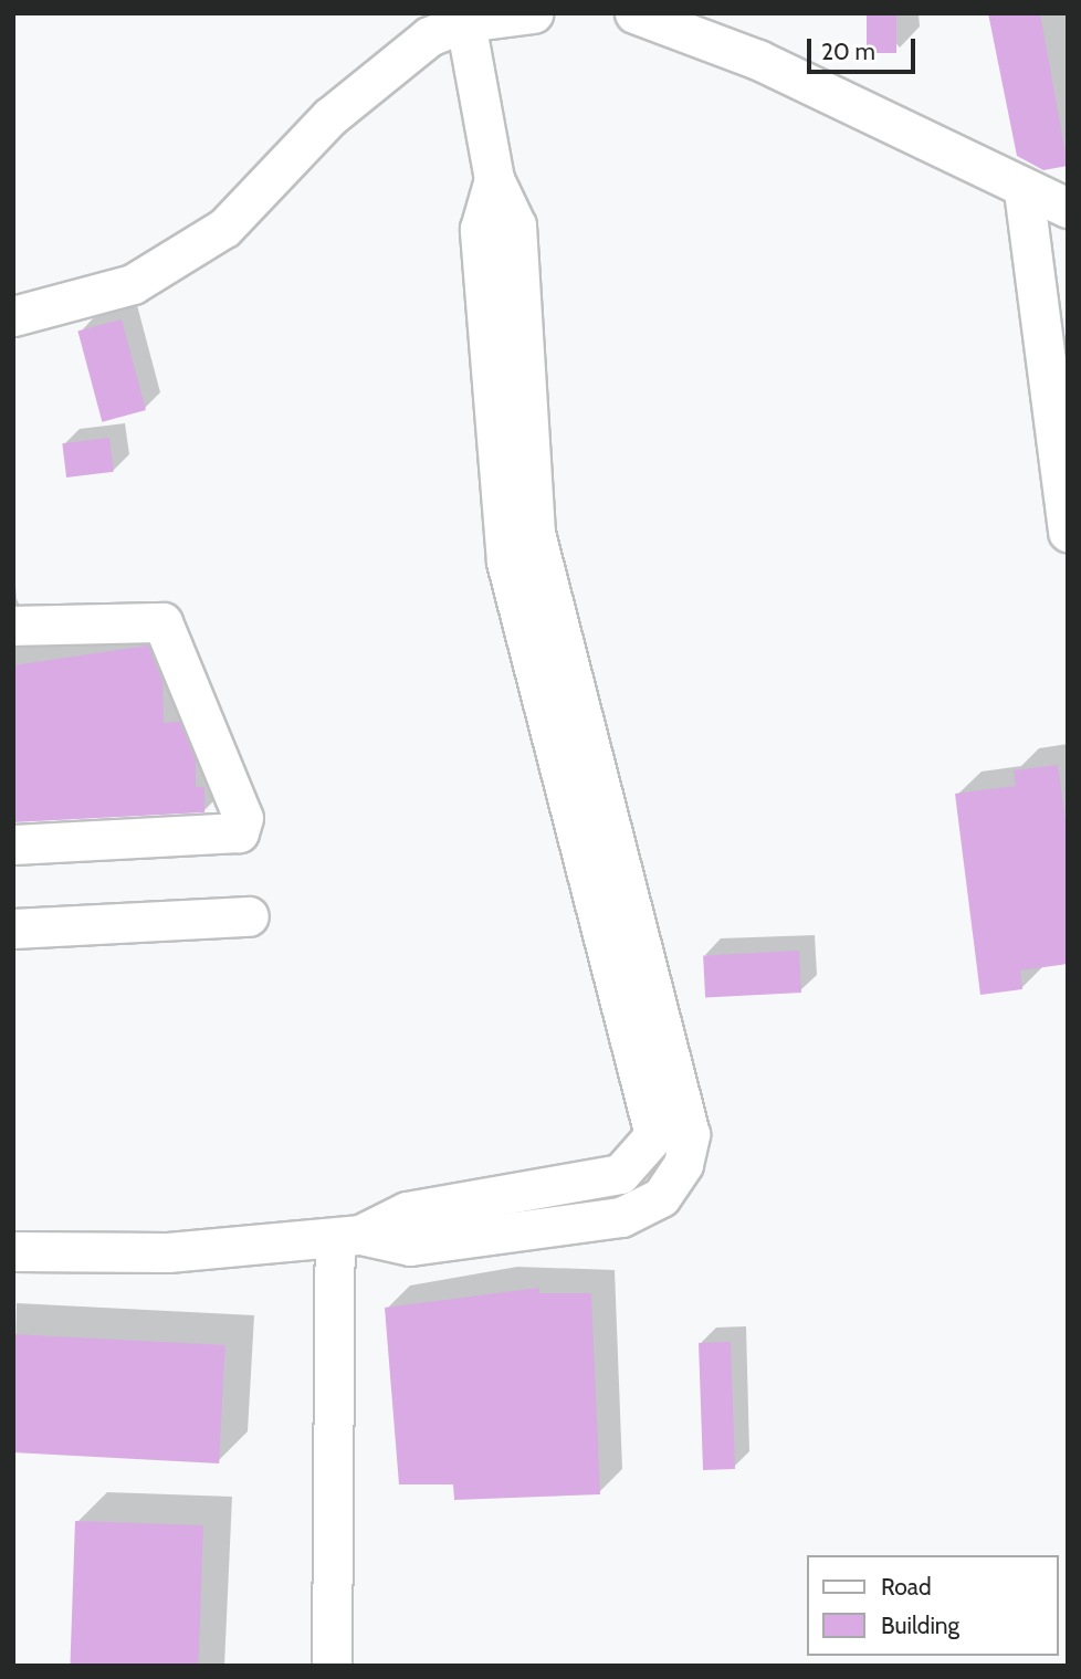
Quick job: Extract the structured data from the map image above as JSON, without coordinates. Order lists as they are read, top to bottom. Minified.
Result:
{"legend":["Road","Building"],"scale_bar":"20 m"}
